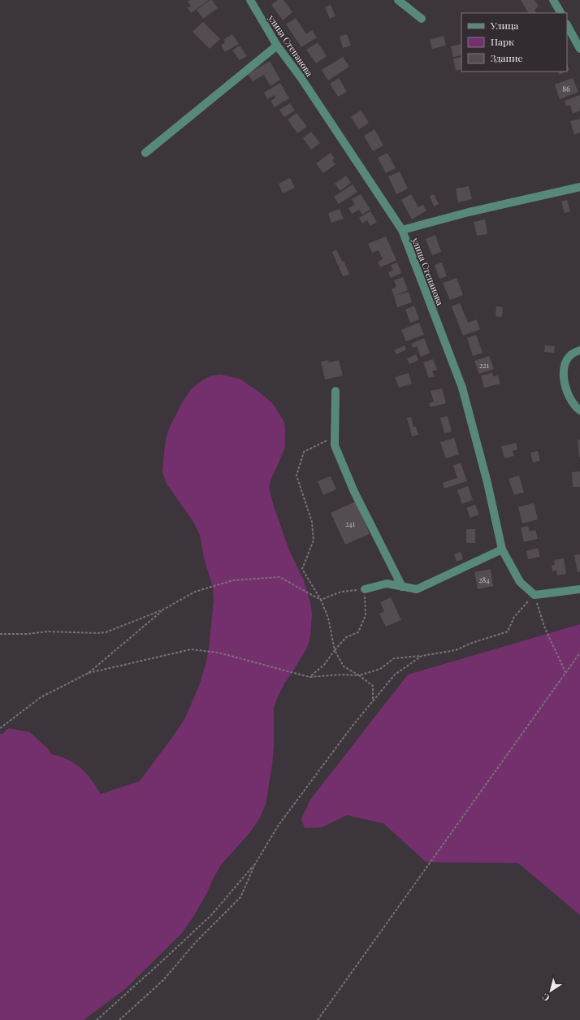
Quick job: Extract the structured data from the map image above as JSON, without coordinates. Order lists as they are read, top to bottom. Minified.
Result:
{"streets":{"street":["улица Степанова"]},"house_numbers":["86","221","241","284"],"legend":["Улица","Парк","Здание"],"north":"bottom left"}
